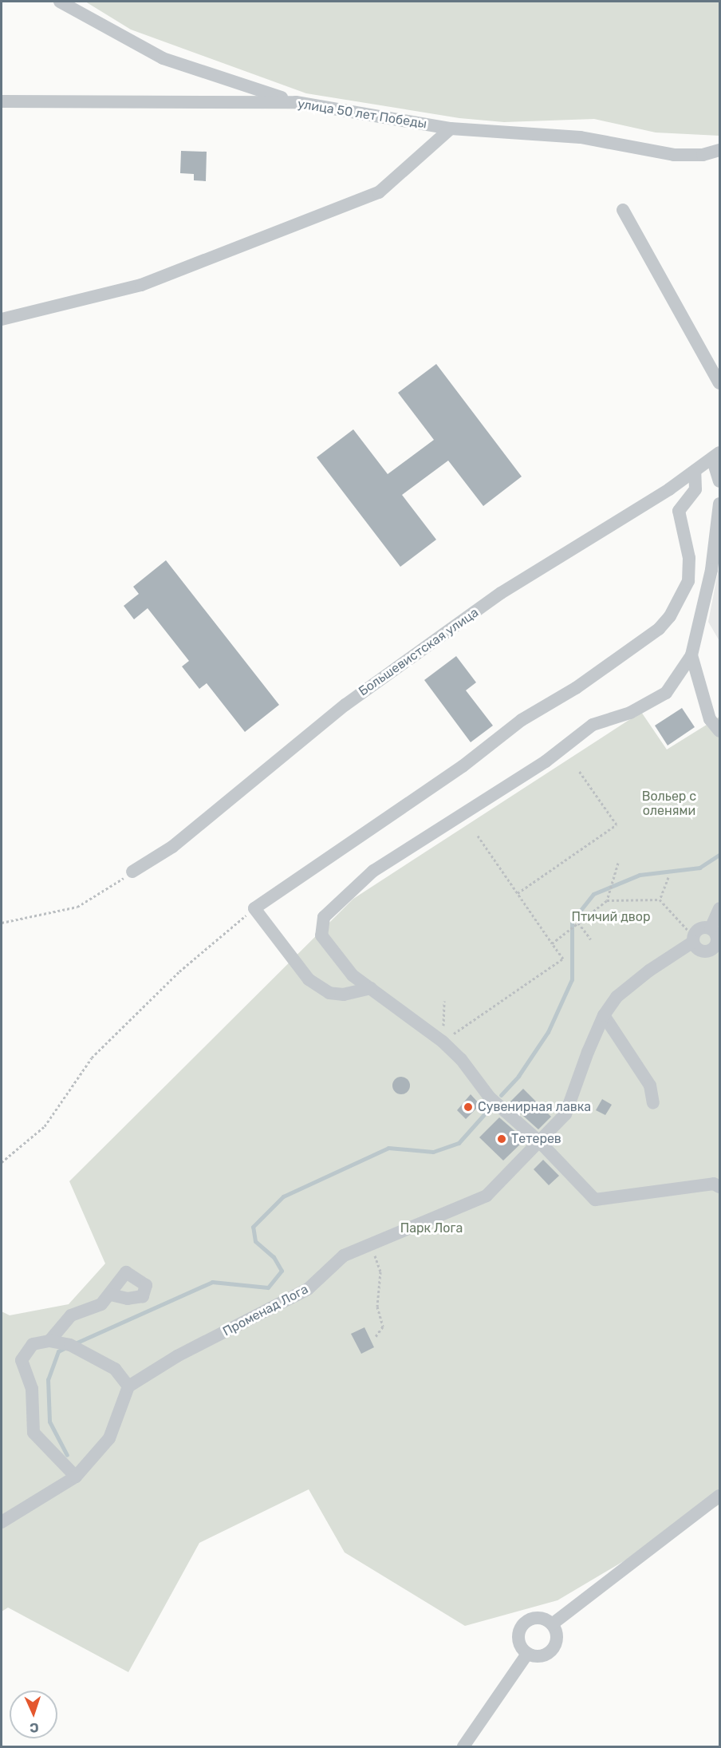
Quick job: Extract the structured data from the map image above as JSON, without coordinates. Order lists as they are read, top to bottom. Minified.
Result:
{"streets":{"street":["улица 50 лет Победы","Большевистская улица","Променад Лога"]},"parks":["Вольер с оленями","Птичий двор","Парк Лога"],"places":["Сувенирная лавка","Тетерев"],"north":"bottom"}
